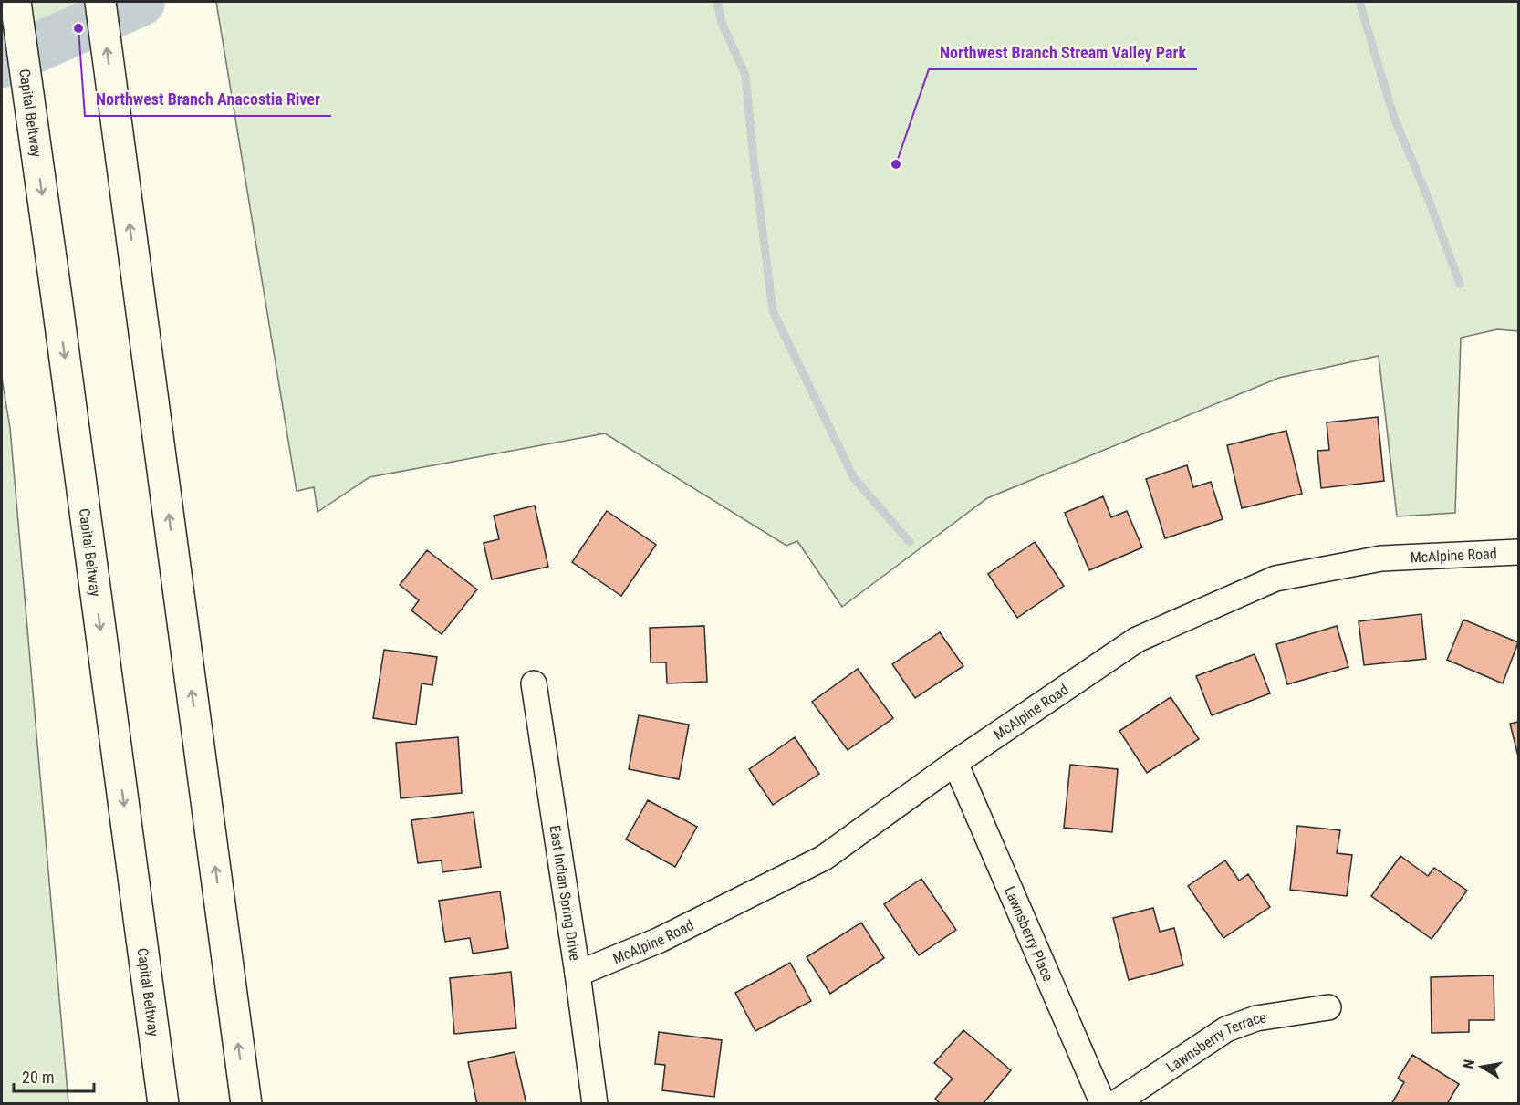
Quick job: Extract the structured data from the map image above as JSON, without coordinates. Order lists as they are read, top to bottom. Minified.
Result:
{"streets":{"highway":["Capital Beltway"],"street":["McAlpine Road","East Indian Spring Drive","Lawnsberry Place","Lawnsberry Terrace"]},"crossings":[["McAlpine Road","East Indian Spring Drive"],["McAlpine Road","Lawnsberry Place"]],"places":["Northwest Branch Anacostia River","Northwest Branch Stream Valley Park"],"scale_bar":"20 m","north":"left"}
